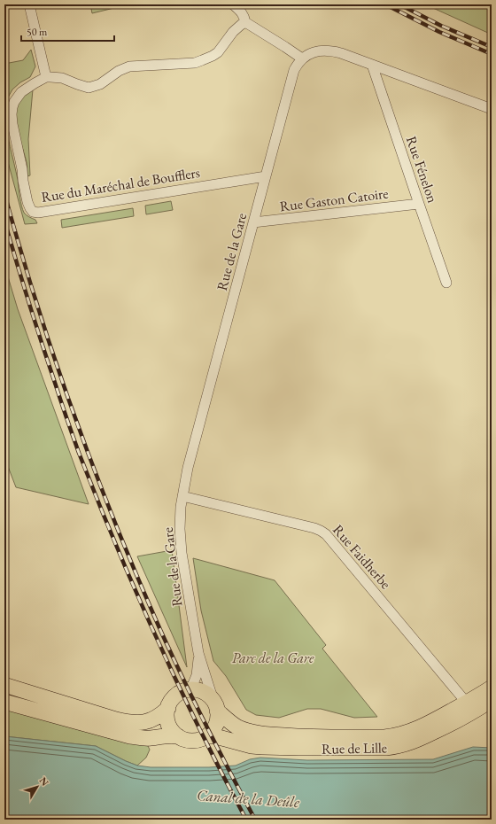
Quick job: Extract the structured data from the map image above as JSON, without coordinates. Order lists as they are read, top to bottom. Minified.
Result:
{"streets":{"main road":["Rue de Lille"],"street":["Rue Fénelon","Rue du Maréchal de Boufflers","Rue Gaston Catoire","Rue de la Gare","Rue Faidherbe"]},"crossings":[["Rue Fénelon","Rue Gaston Catoire"],["Rue du Maréchal de Boufflers","Rue de la Gare"],["Rue Gaston Catoire","Rue de la Gare"],["Rue de la Gare","Rue Faidherbe"],["Rue de la Gare","Rue de Lille"],["Rue Faidherbe","Rue de Lille"]],"water":["Canal de la Deûle"],"parks":["Parc de la Gare"],"scale_bar":"50 m","north":"top right"}
